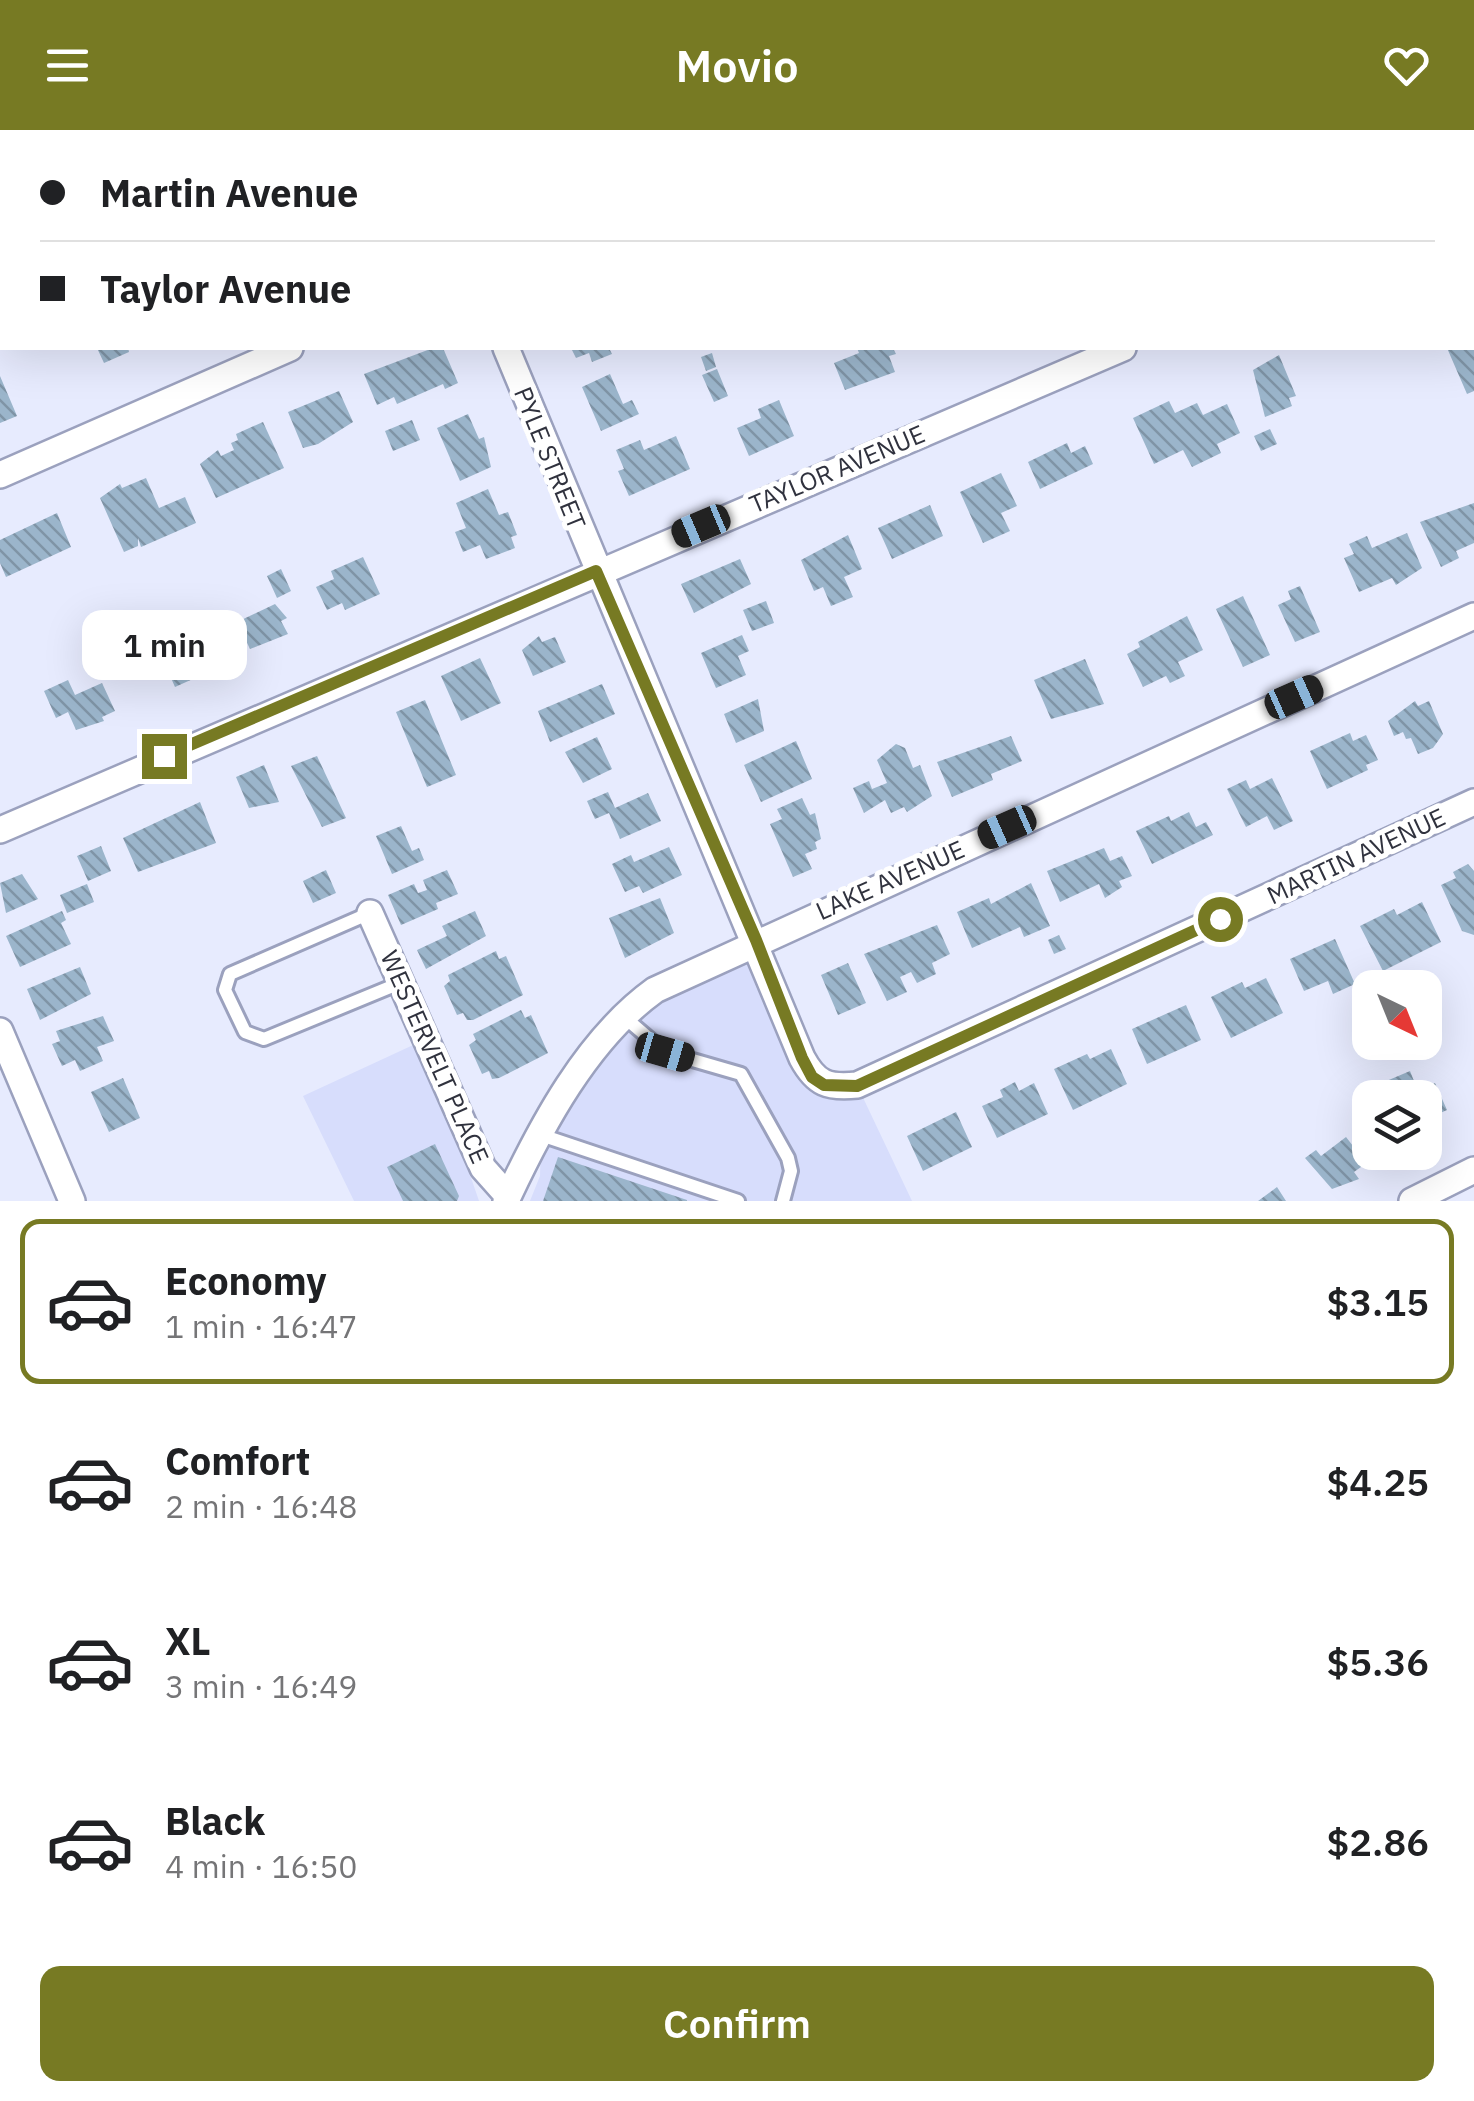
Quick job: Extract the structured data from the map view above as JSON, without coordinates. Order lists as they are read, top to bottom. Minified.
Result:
{"streets":{"street":["PYLE STREET","TAYLOR AVENUE","MARTIN AVENUE","LAKE AVENUE","WESTERVELT PLACE"]},"crossings":[["PYLE STREET","TAYLOR AVENUE"],["PYLE STREET","MARTIN AVENUE"],["PYLE STREET","LAKE AVENUE"],["LAKE AVENUE","WESTERVELT PLACE"]],"north":"bottom right","page":{"header":"Movio","banner":["Martin Avenue","Taylor Avenue"],"bubble":"1 min","list":[{"name":"Economy","note":"1 min · 16:47","value":"$3.15"},{"name":"Comfort","note":"2 min · 16:48","value":"$4.25"},{"name":"XL","note":"3 min · 16:49","value":"$5.36"},{"name":"Black","note":"4 min · 16:50","value":"$2.86"}],"buttons":"Confirm"}}
